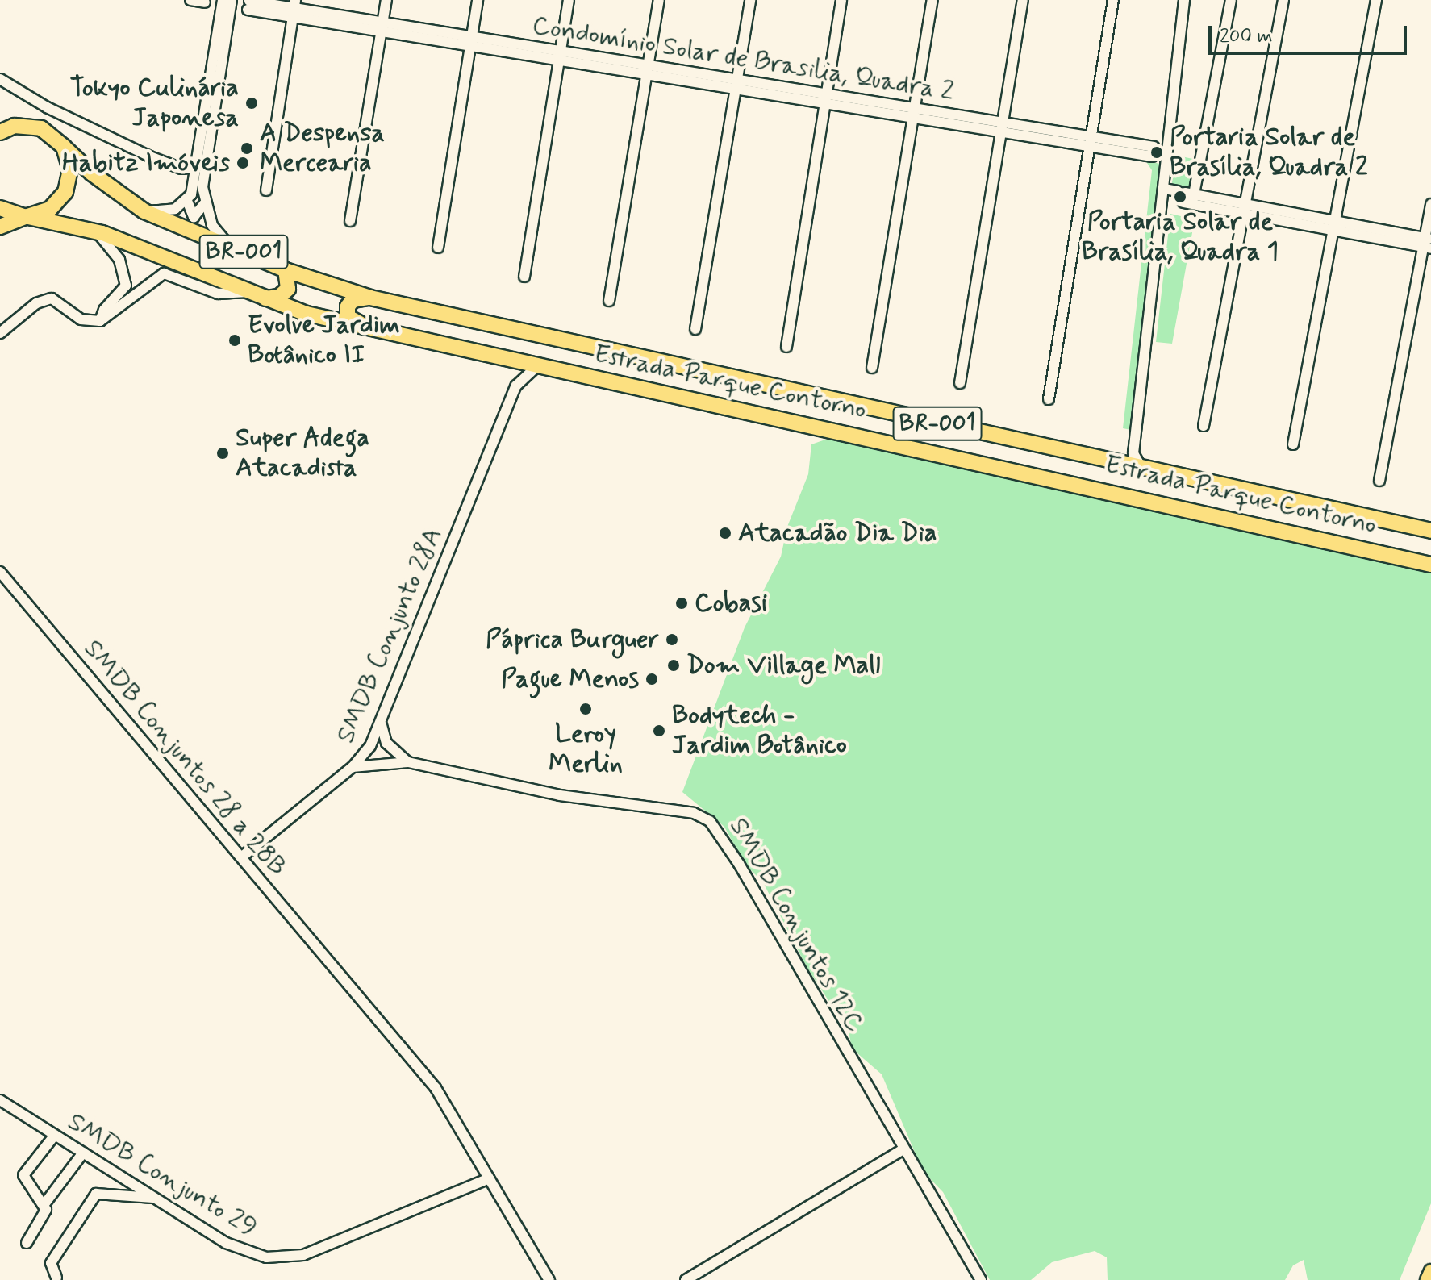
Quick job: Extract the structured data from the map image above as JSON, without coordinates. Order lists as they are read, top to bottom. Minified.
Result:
{"streets":{"highway":["BR-001","Estrada Parque Contorno"],"street":["Condomínio Solar de Brasilia, Quadra 2","SMDB Conjunto 28A","SMDB Conjuntos 28 a 28B","SMDB Conjuntos 12C","SMDB Conjunto 29"]},"crossings":[["BR-001","Estrada Parque Contorno"],["SMDB Conjunto 28A","SMDB Conjuntos 28 a 28B"],["SMDB Conjunto 28A","SMDB Conjuntos 12C"],["SMDB Conjuntos 28 a 28B","SMDB Conjunto 29"]],"places":["Tokyo Culinária Japonesa","A Despensa Mercearia","Portaria Solar de Brasília, Quadra 2","Habitz Imóveis","Portaria Solar de Brasília, Quadra 1","Evolve Jardim Botânico II","Super Adega Atacadista","Atacadão Dia Dia","Cobasi","Páprica Burguer","Dom Village Mall","Pague Menos","Leroy Merlin","Bodytech - Jardim Botânico"],"scale_bar":"200 m"}
